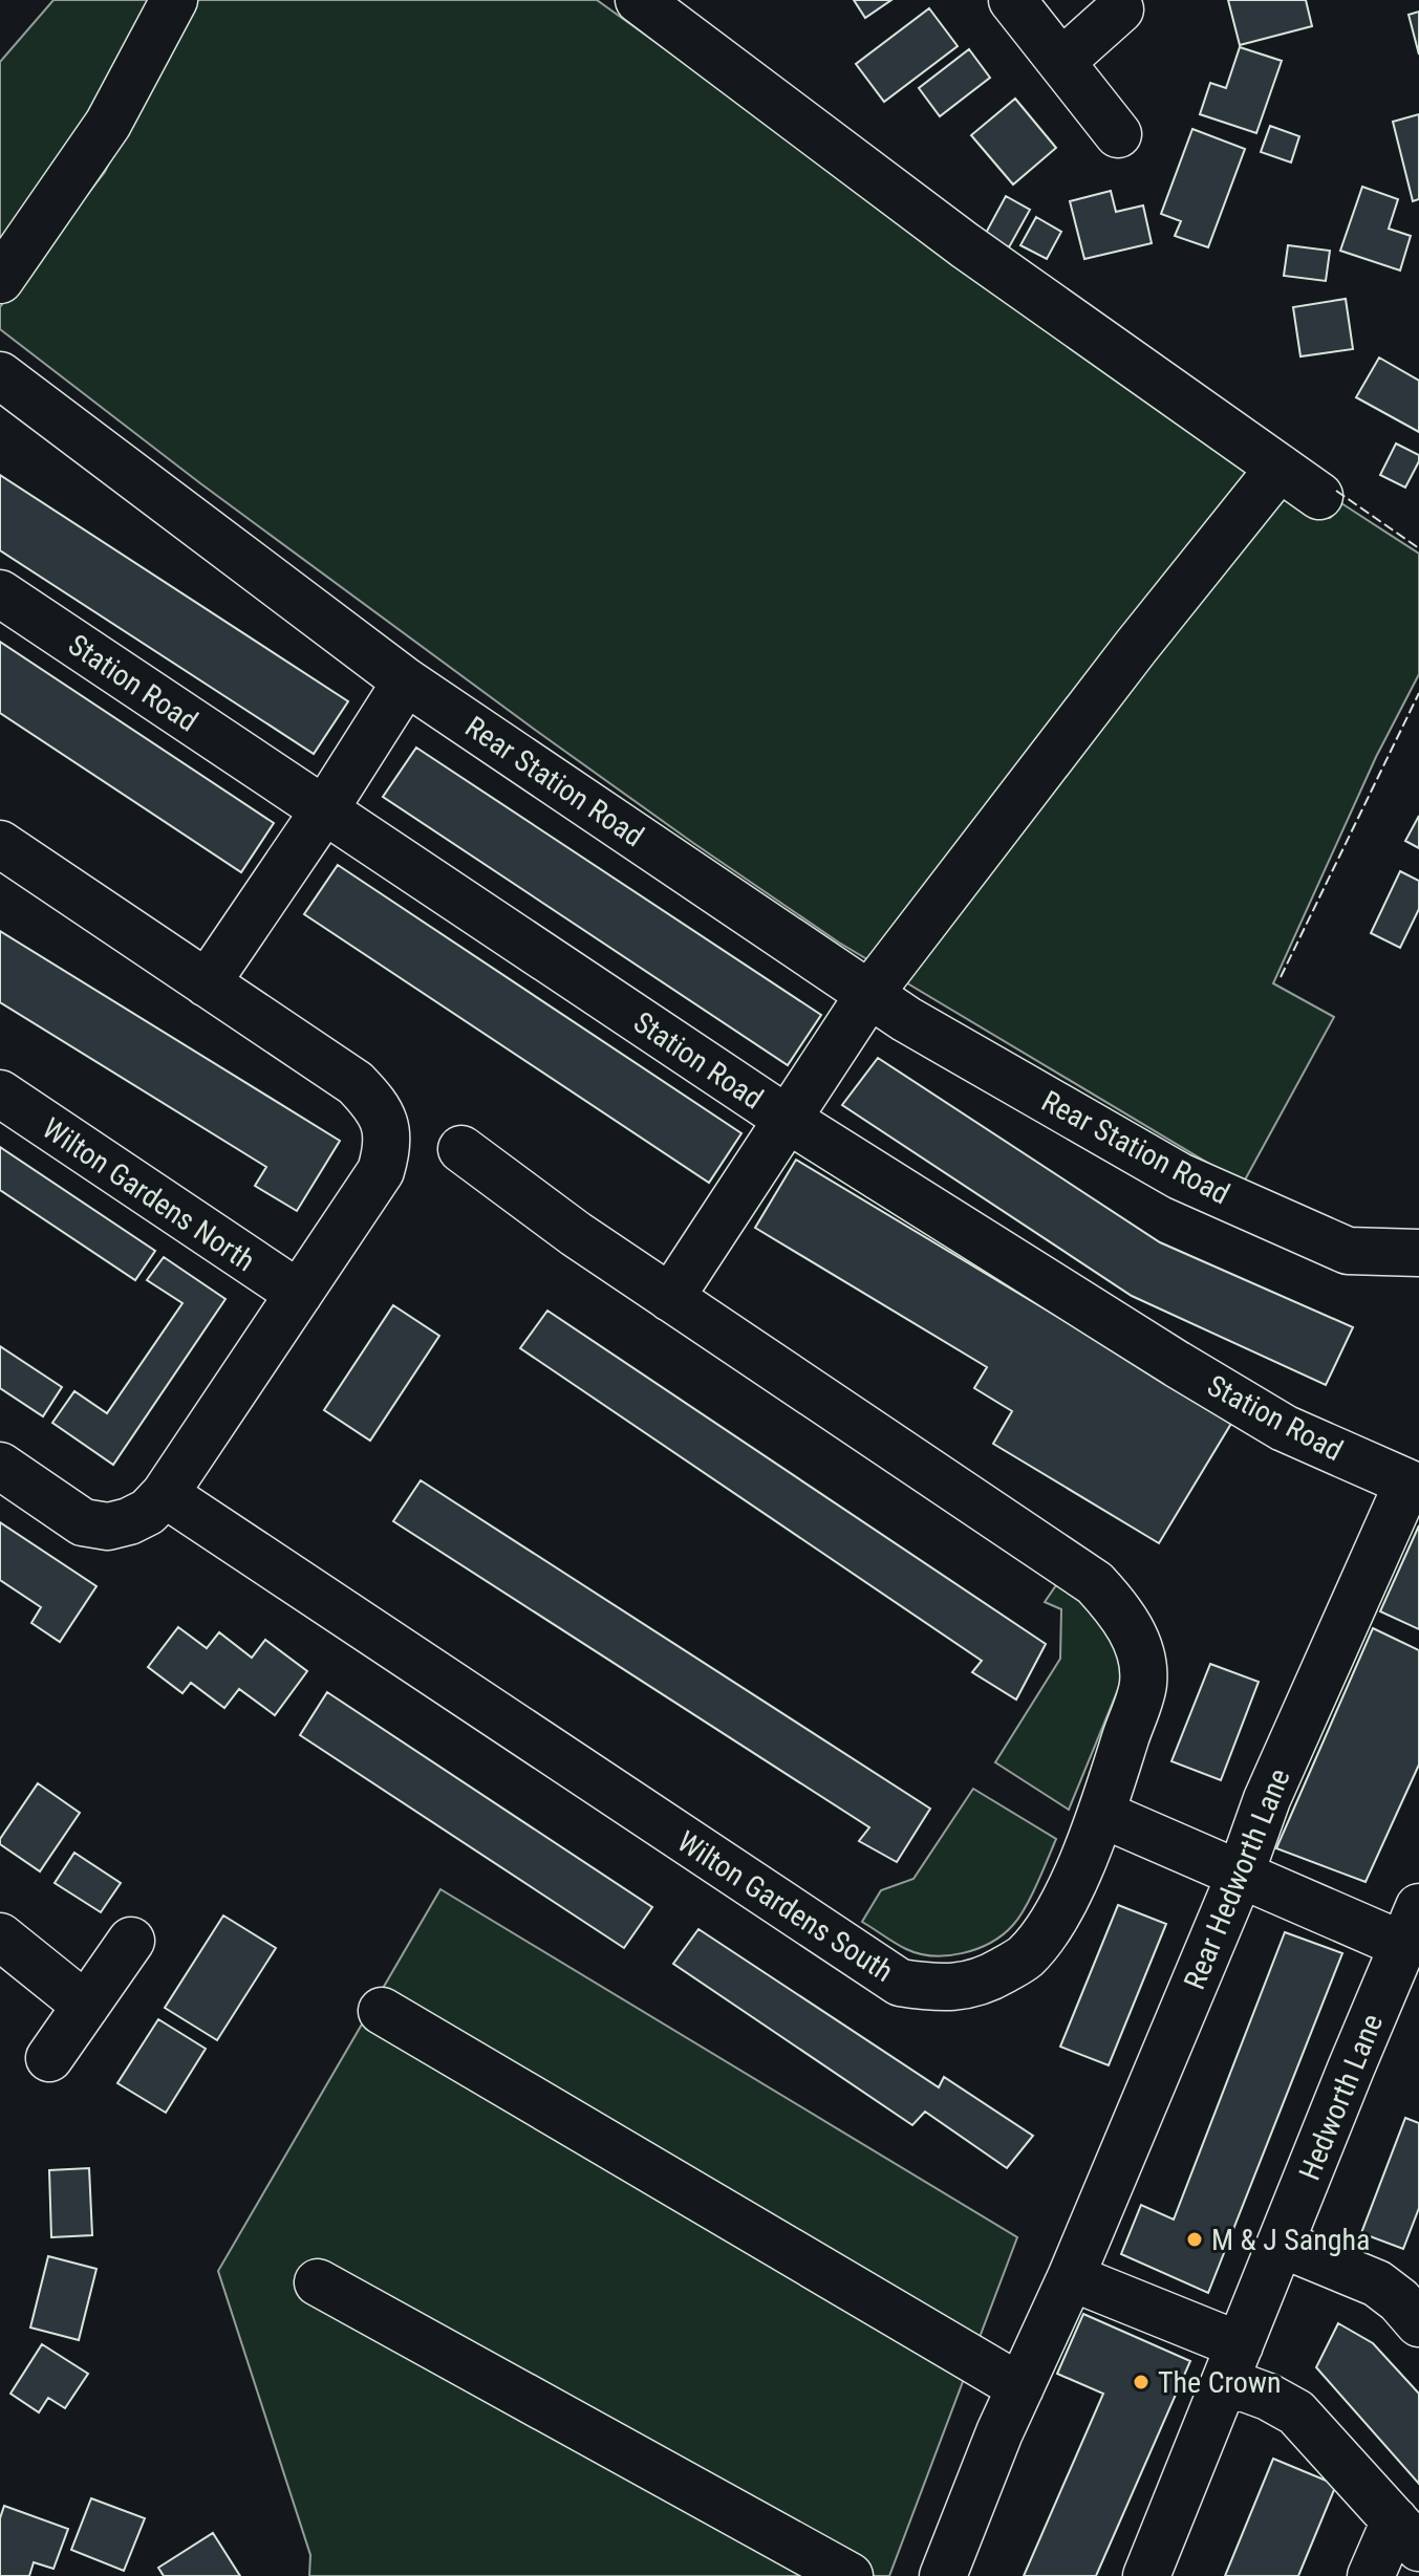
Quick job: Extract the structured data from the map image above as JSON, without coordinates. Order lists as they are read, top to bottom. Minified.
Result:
{"streets":{"street":["Station Road","Rear Station Road","Wilton Gardens North","Rear Hedworth Lane","Wilton Gardens South","Hedworth Lane"]},"crossings":[["Station Road","Rear Hedworth Lane"],["Rear Hedworth Lane","Hedworth Lane"],["Wilton Gardens South","Hedworth Lane"]],"places":["M & J Sangha","The Crown"]}
